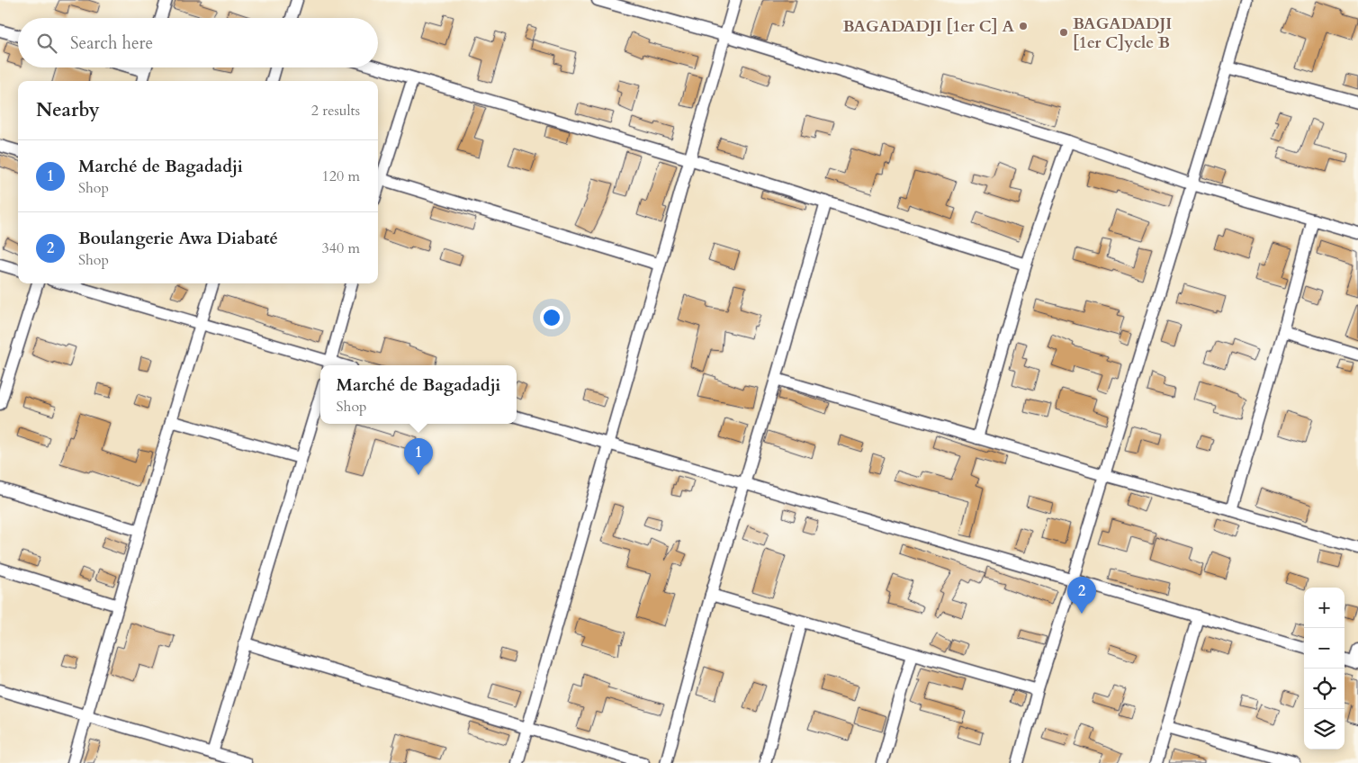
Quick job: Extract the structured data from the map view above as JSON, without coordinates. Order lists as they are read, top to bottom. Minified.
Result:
{"places":["BAGADADJI [1er C] A","BAGADADJI [1er C]ycle B"],"page":{"search":"Search here","heading":["Nearby","2 results"],"list":[{"mark":"1","name":"Marché de Bagadadji","note":"Shop","value":"120 m"},{"mark":"2","name":"Boulangerie Awa Diabaté","note":"Shop","value":"340 m"}],"popup":["Marché de Bagadadji","Shop"],"pins":["1","2"],"map_buttons":["+","−"]}}
